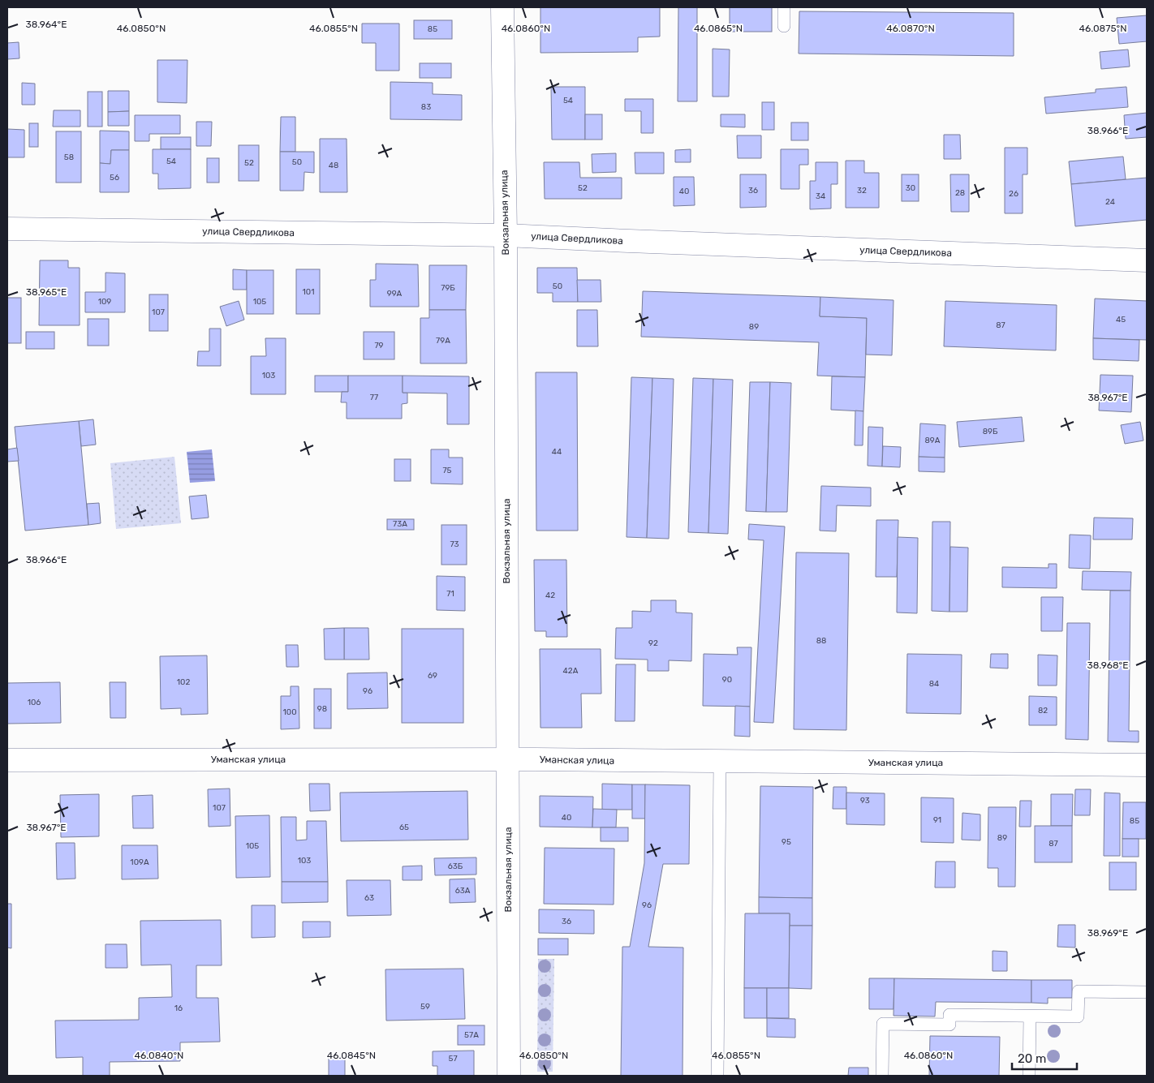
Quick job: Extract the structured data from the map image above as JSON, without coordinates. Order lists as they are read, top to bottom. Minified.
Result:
{"streets":{"street":["Вокзальная улица","улица Свердликова","Уманская улица"]},"crossings":[["Вокзальная улица","улица Свердликова"],["Вокзальная улица","Уманская улица"]],"house_numbers":["85","54","83","58","54","50","52","48","56","52","30","36","32","40","28","26","34","24","50","79Б","101","99А","109","105","107","45","87","89","79А","79","103","77","89Б","89А","44","75","73А","73","71","42","88","92","42А","69","90","102","84","96","106","98","82","100","93","107","40","91","85","65","89","95","87","105","103","109А","63Б","63А","63","96","36","59","16","57А","57"],"scale_bar":"20 m","coordinates":["38.964°E","46.0850°N","46.0855°N","46.0860°N","46.0865°N","46.0870°N","46.0875°N","38.966°E","38.965°E","38.967°E","38.968°E","38.969°E","46.0840°N","46.0845°N"]}
